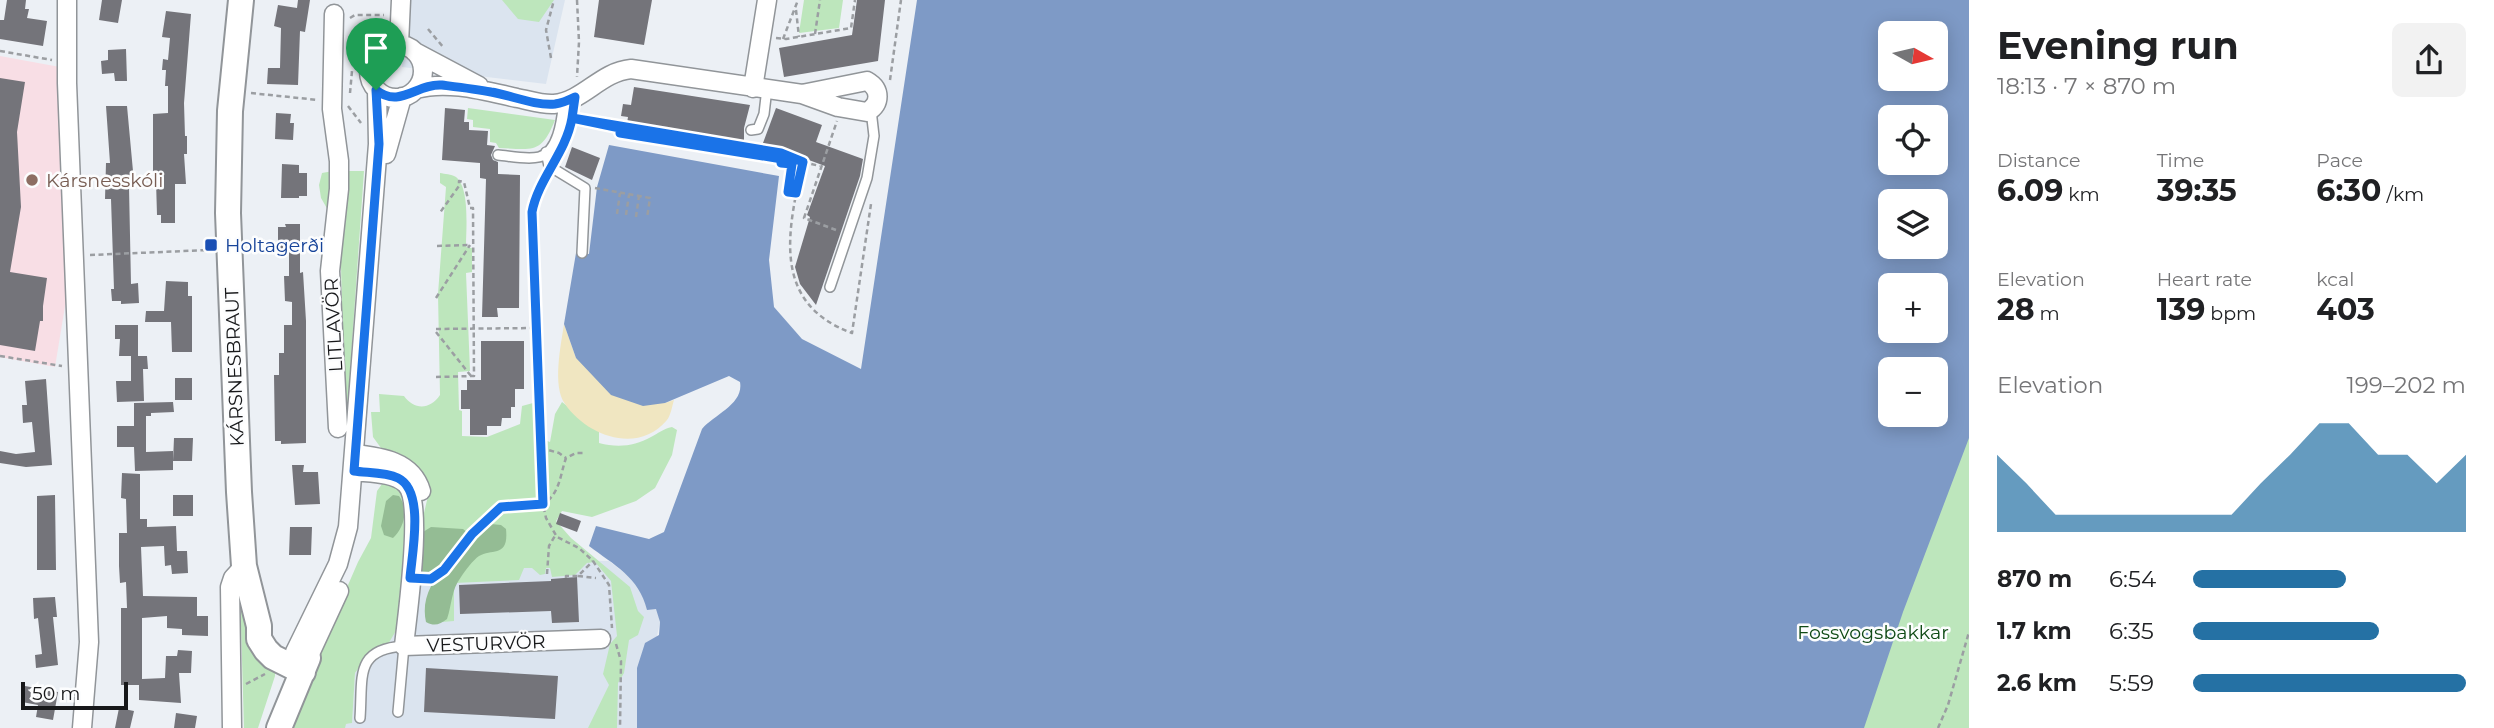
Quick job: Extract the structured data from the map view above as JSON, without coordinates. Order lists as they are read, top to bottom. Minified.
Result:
{"streets":{"street":["LITLAVÖR","KÁRSNESBRAUT","VESTURVÖR"]},"parks":["Fossvogsbakkar"],"places":{"other":["Kársnesskóli"],"transit":["Holtagerði"]},"scale_bar":"50 m","north":"right","page":{"heading":["Evening run","18:13 · 7 × 870 m"],"map_buttons":["+","−"],"stats":[["Distance","6.09 km"],["Time","39:35"],["Pace","6:30 /km"],["Elevation","28 m"],["Heart rate","139 bpm"],["kcal","403"]],"chart":["Elevation","199–202 m"],"list":[{"name":"870 m","note":"6:54"},{"name":"1.7 km","note":"6:35"},{"name":"2.6 km","note":"5:59"}],"scale":"50 m"}}
